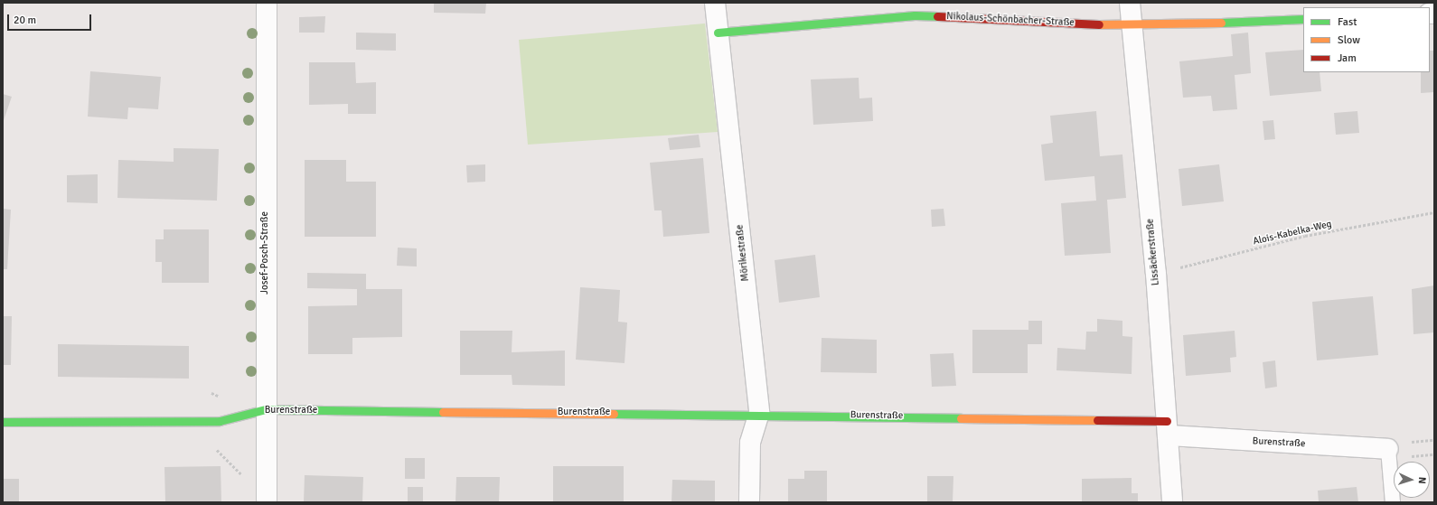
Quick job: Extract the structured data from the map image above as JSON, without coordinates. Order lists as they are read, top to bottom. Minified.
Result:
{"streets":{"street":["Nikolaus-Schönbacher-Straße","Lissäckerstraße","Josef-Posch-Straße","Mörikestraße","Burenstraße"],"path":["Alois-Kabelka-Weg"]},"crossings":[["Nikolaus-Schönbacher-Straße","Lissäckerstraße"],["Nikolaus-Schönbacher-Straße","Mörikestraße"],["Alois-Kabelka-Weg","Lissäckerstraße"],["Lissäckerstraße","Burenstraße"],["Josef-Posch-Straße","Burenstraße"],["Mörikestraße","Burenstraße"]],"legend":["Fast","Slow","Jam"],"scale_bar":"20 m","north":"right"}
